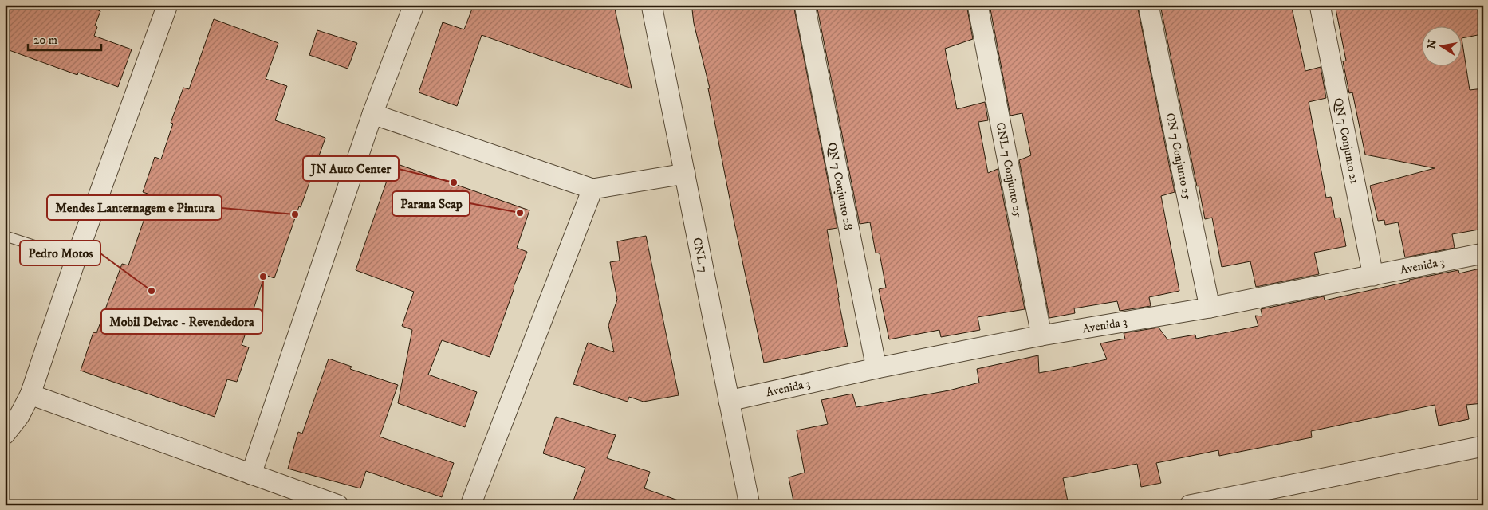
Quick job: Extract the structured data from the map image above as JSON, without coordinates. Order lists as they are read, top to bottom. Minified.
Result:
{"streets":{"street":["QN 7 Conjunto 21","ON 7 Conjunto 25","CNL 7 Conjunto 25","QN 7 Conjunto 28","CNL 7","Avenida 3"]},"crossings":[["QN 7 Conjunto 21","Avenida 3"],["ON 7 Conjunto 25","Avenida 3"],["CNL 7 Conjunto 25","Avenida 3"],["QN 7 Conjunto 28","Avenida 3"],["CNL 7","Avenida 3"]],"places":["JN Auto Center","Parana Scap","Mendes Lanternagem e Pintura","Mobil Delvac - Revendedora","Pedro Motos"],"scale_bar":"20 m","north":"left"}
